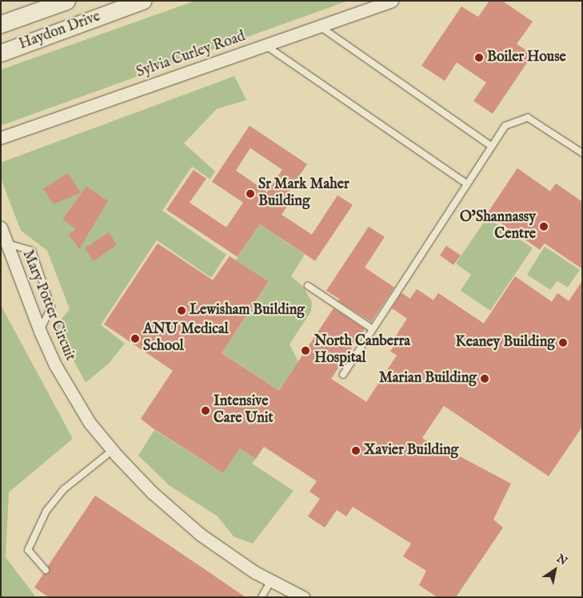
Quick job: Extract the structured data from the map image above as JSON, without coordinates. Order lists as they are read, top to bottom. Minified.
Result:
{"streets":{"main road":["Haydon Drive"],"street":["Sylvia Curley Road","Mary Potter Circuit"]},"places":["Boiler House","Sr Mark Maher Building","O’Shannassy Centre","Lewisham Building","ANU Medical School","Keaney Building","North Canberra Hospital","Marian Building","Intensive Care Unit","Xavier Building"],"north":"top right"}
